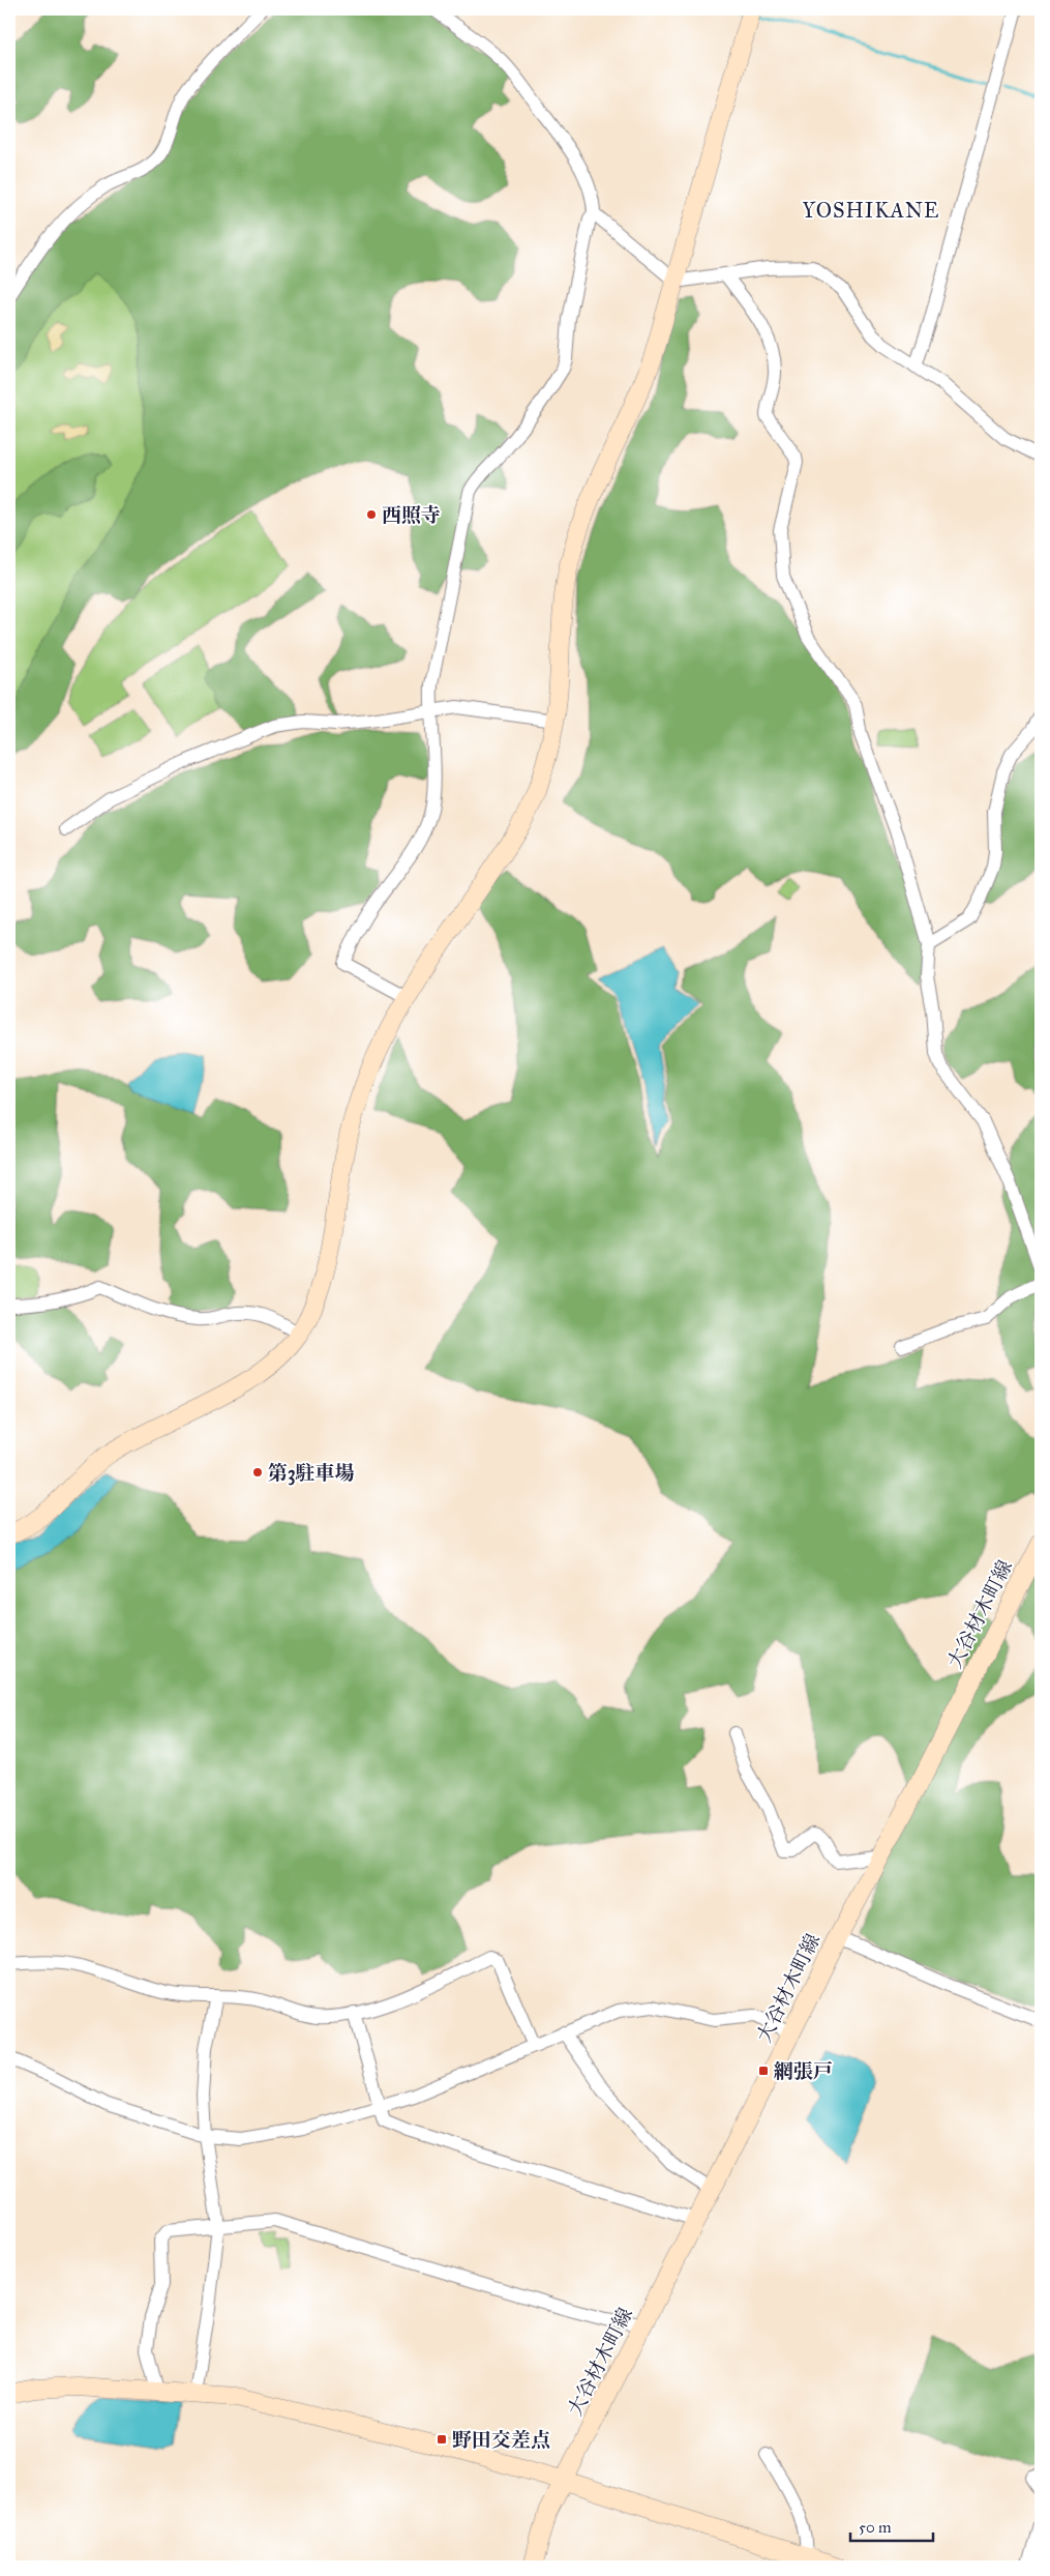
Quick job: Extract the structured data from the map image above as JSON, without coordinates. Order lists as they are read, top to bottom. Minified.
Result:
{"streets":{"street":["大谷材木町線"]},"districts":["YOSHIKANE"],"places":{"other":["西照寺","第3駐車場"],"transit":["網張戸","野田交差点"]},"scale_bar":"50 m"}
